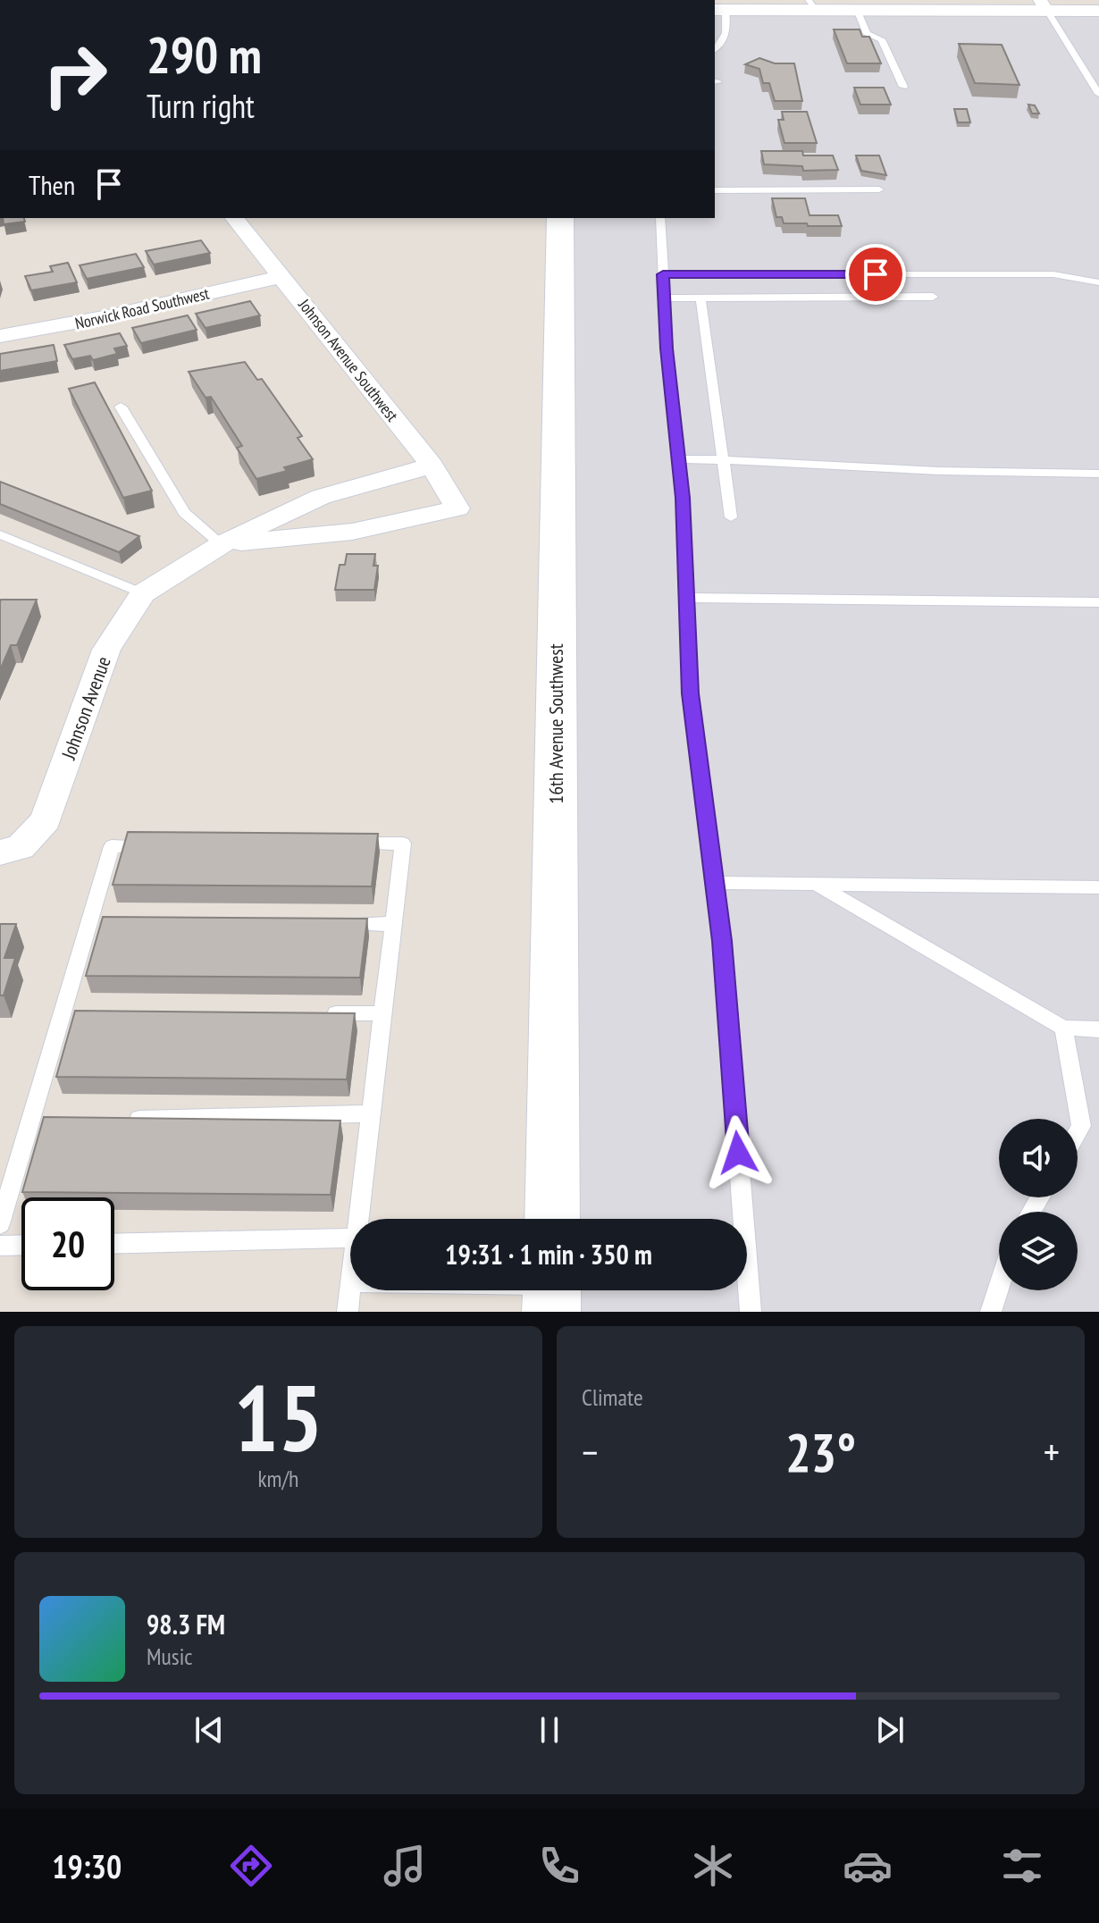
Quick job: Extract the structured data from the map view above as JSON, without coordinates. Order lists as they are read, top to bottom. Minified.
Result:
{"streets":{"main road":["16th Avenue Southwest"],"street":["Norwick Road Southwest","Johnson Avenue Southwest","Johnson Avenue"]},"crossings":[["Norwick Road Southwest","Johnson Avenue Southwest"],["Johnson Avenue Southwest","Johnson Avenue"]],"page":{"turn":["290 m","Turn right"],"then":"Then","limit":"20","trip":"19:31 · 1 min · 350 m","tile":[["15","km/h"],"Climate"],"heat":["−","23°","+"],"song":["98.3 FM","Music"],"tabs":"19:30"}}
